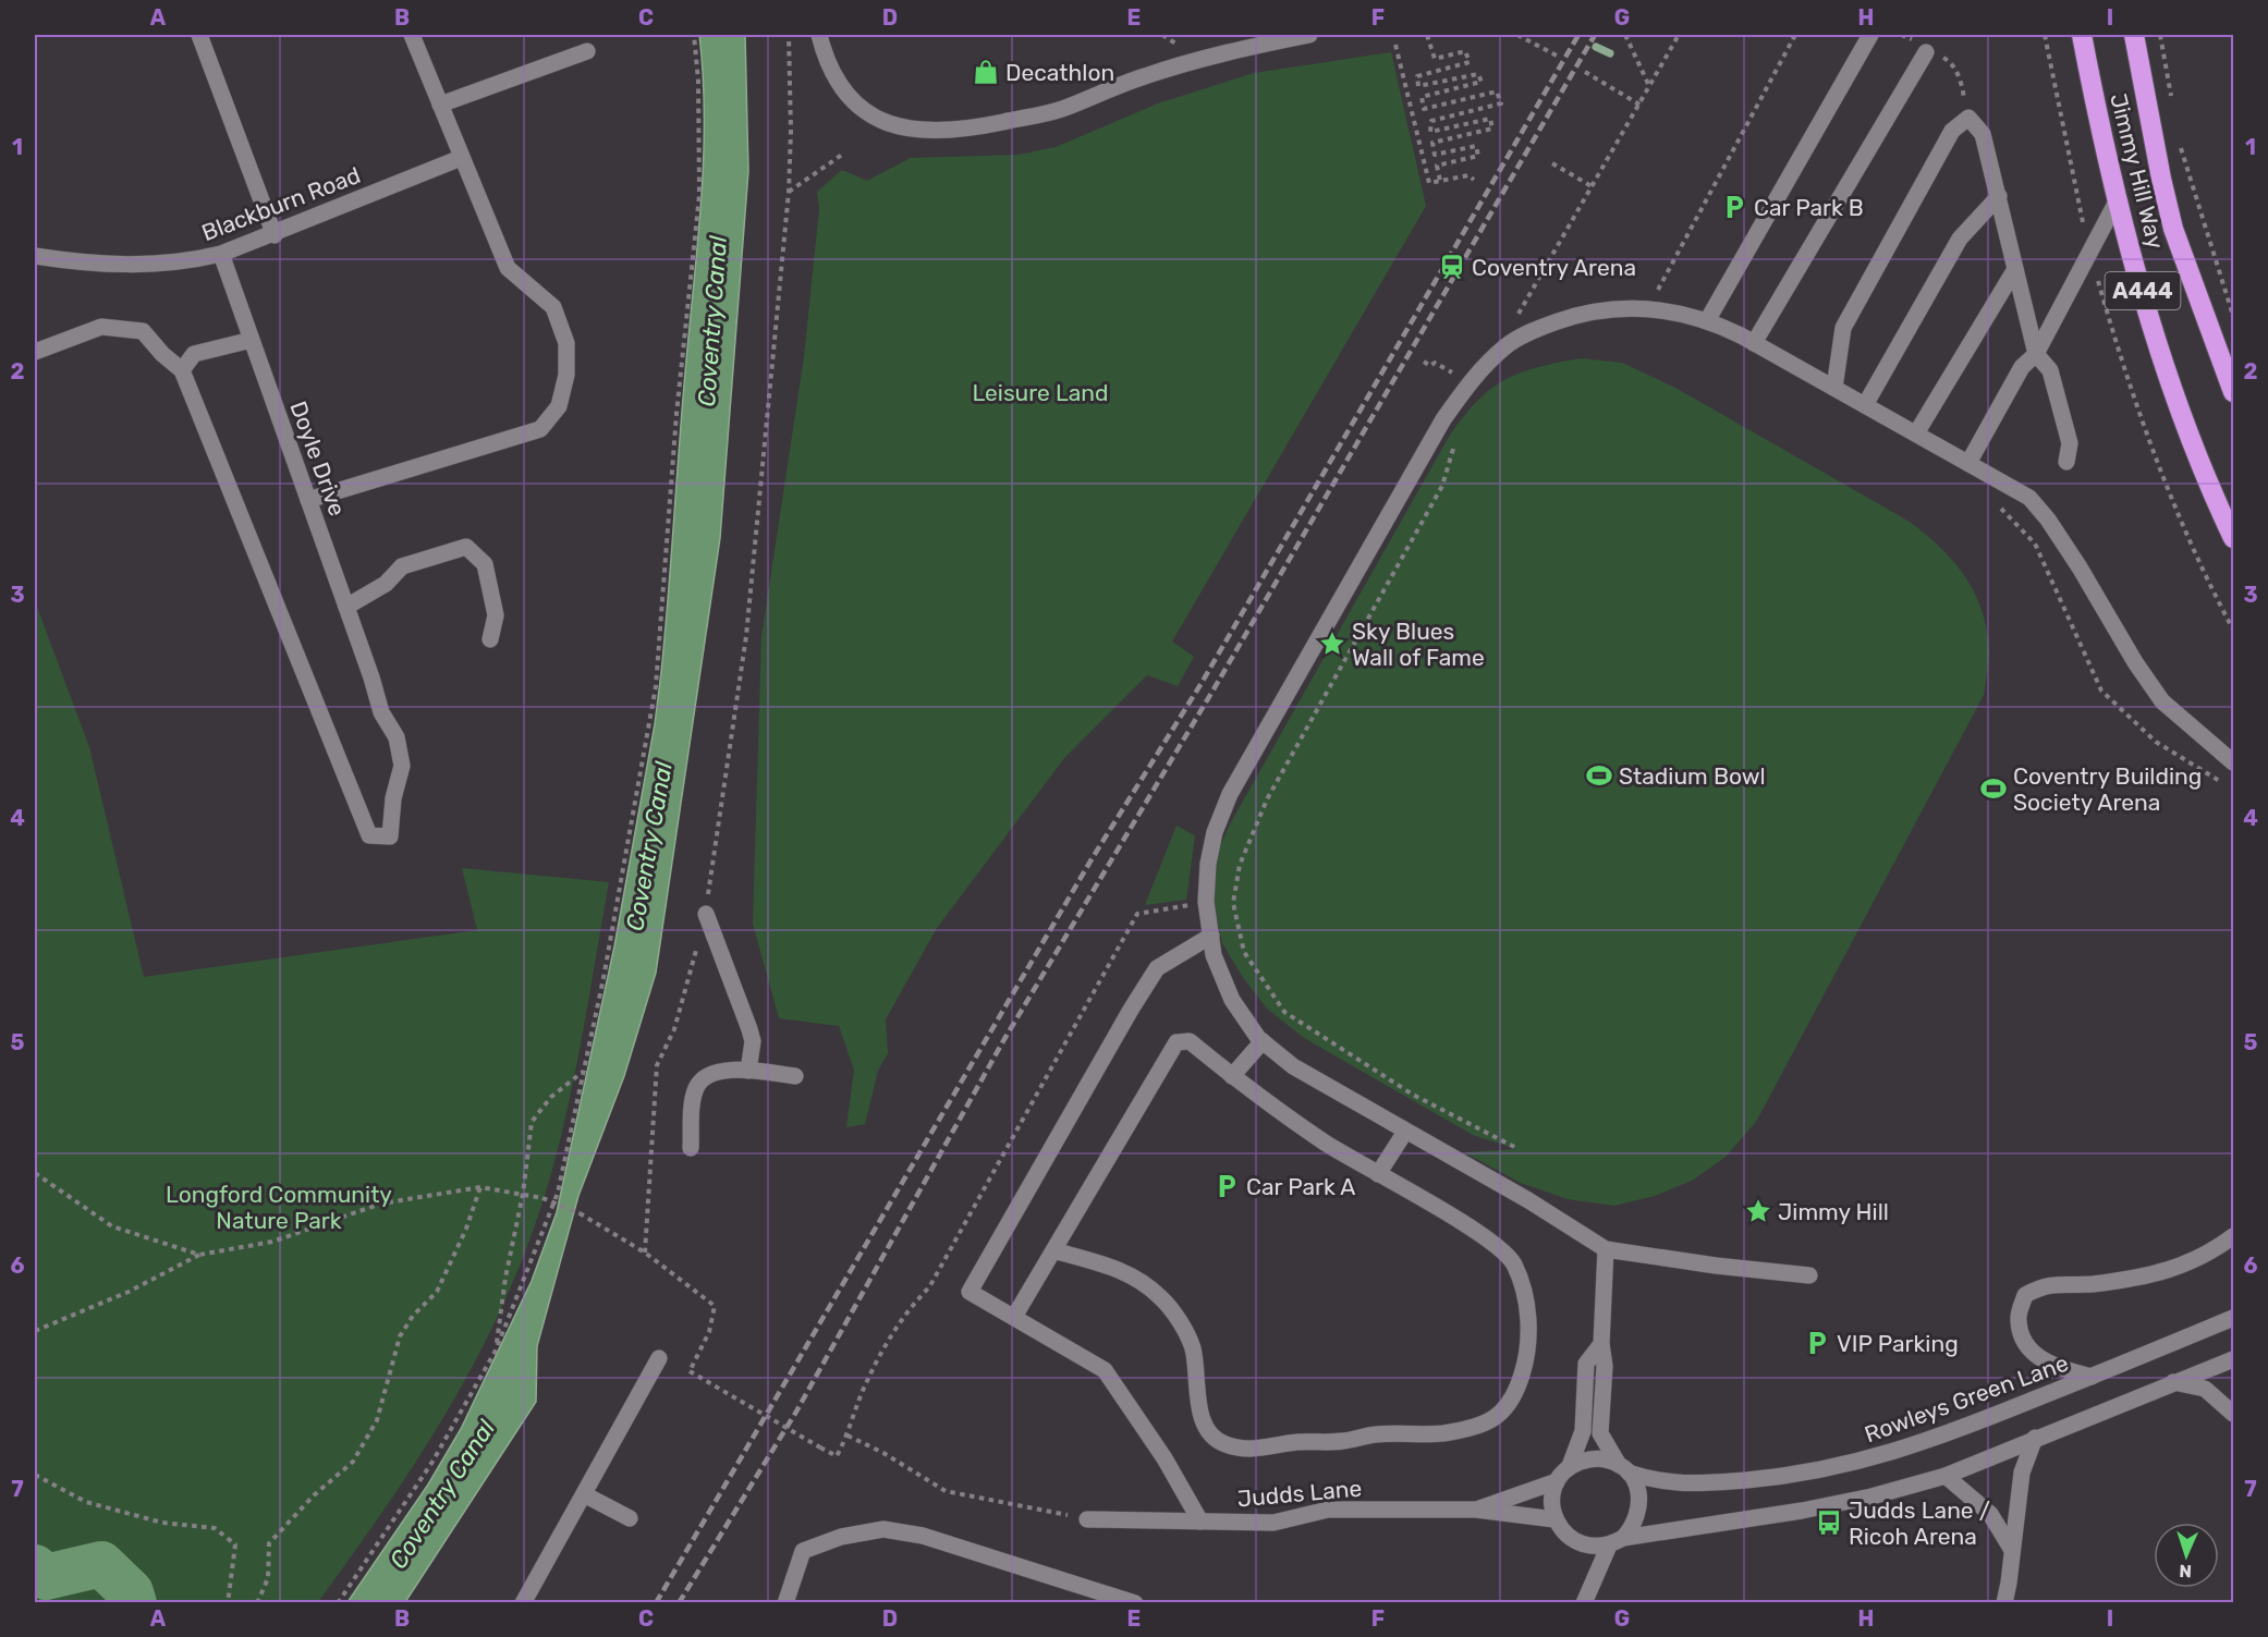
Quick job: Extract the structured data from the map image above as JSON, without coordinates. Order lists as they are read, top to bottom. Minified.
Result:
{"streets":{"highway":["Jimmy Hill Way","A444"],"street":["Blackburn Road","Doyle Drive","Rowleys Green Lane","Judds Lane"]},"crossings":[["Blackburn Road","Doyle Drive"],["Rowleys Green Lane","Judds Lane"]],"water":["Coventry Canal"],"parks":["Leisure Land","Longford Community Nature Park"],"places":{"shop":["Decathlon"],"parking":["Car Park B","Car Park A","VIP Parking"],"station":["Coventry Arena"],"place":["Sky Blues Wall of Fame","Jimmy Hill"],"sports":["Stadium Bowl","Coventry Building Society Arena"],"bus stop":["Judds Lane / Ricoh Arena"]},"north":"bottom","grid":{"columns":["A","B","C","D","E","F","G","H","I"],"rows":["1","2","3","4","5","6","7"]}}
